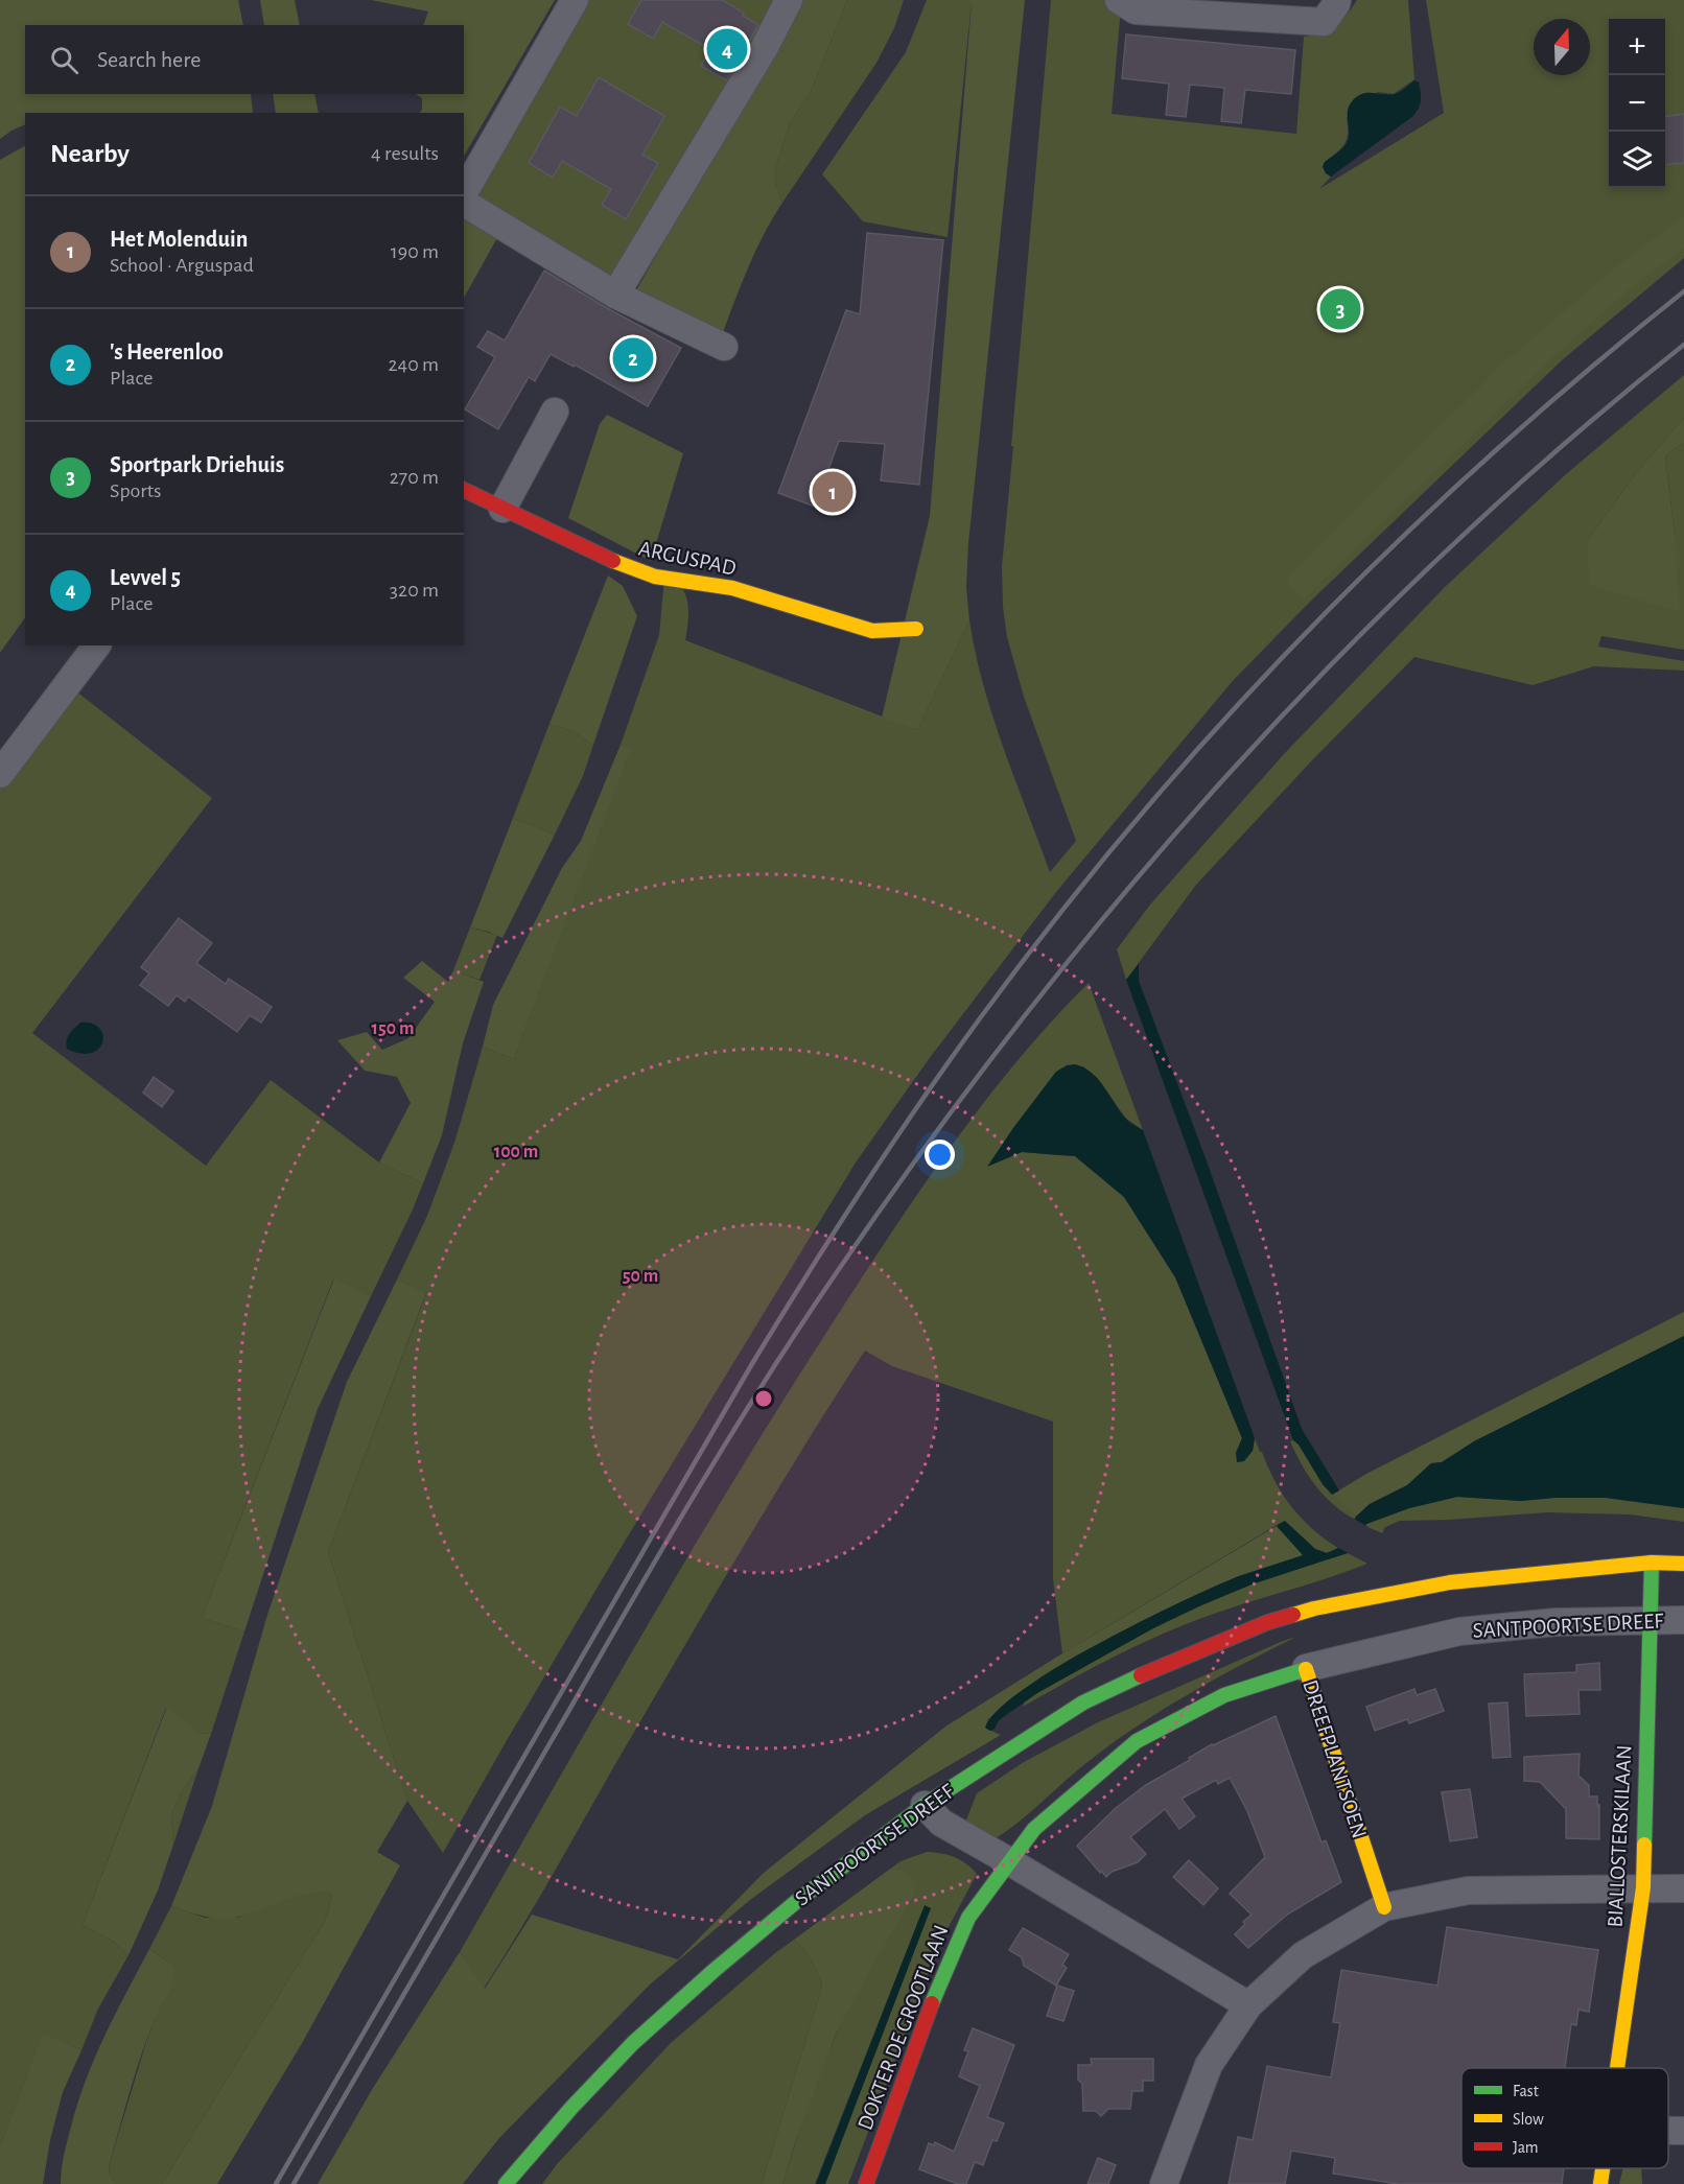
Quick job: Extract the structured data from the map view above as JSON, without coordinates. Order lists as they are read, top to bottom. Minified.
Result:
{"streets":{"street":["ARGUSPAD","SANTPOORTSE DREEF","DREEFPLANTSOEN","BIALLOSTERSKILAAN","DOKTER DE GROOTLAAN"]},"crossings":[["SANTPOORTSE DREEF","DREEFPLANTSOEN"],["SANTPOORTSE DREEF","BIALLOSTERSKILAAN"],["DREEFPLANTSOEN","DOKTER DE GROOTLAAN"]],"legend":["Fast","Slow","Jam"],"north":"top","page":{"map_buttons":["+","−"],"search":"Search here","pins":["4","3","2","1"],"heading":["Nearby","4 results"],"list":[{"mark":"1","name":"Het Molenduin","note":"School · Arguspad","value":"190 m"},{"mark":"2","name":"'s Heerenloo","note":"Place","value":"240 m"},{"mark":"3","name":"Sportpark Driehuis","note":"Sports","value":"270 m"},{"mark":"4","name":"Levvel 5","note":"Place","value":"320 m"}]},"rings":["150 m","100 m","50 m"]}
